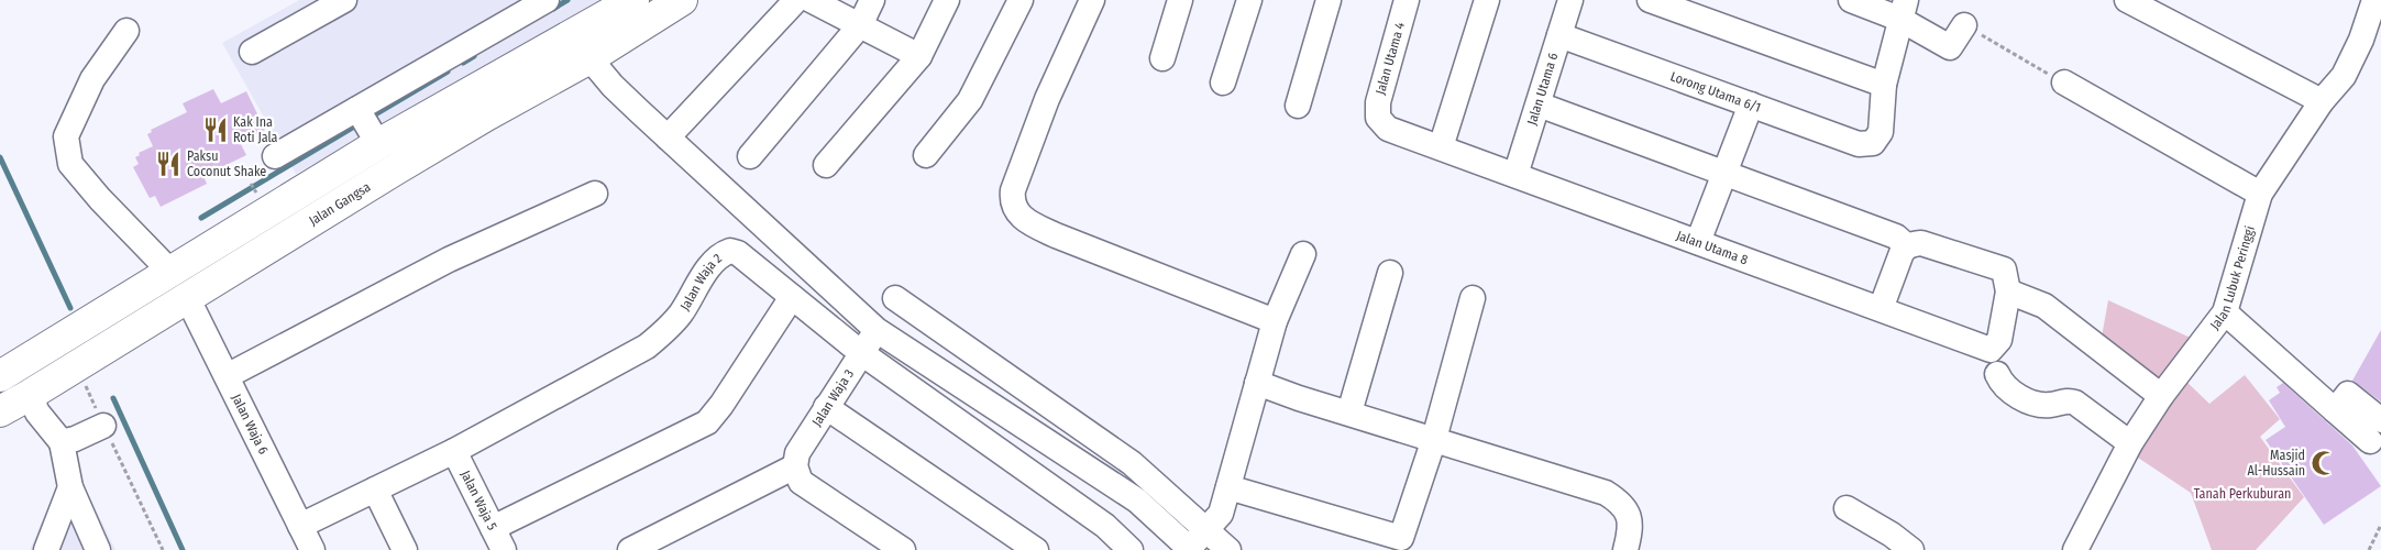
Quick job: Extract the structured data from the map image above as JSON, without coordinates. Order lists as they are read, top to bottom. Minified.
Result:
{"streets":{"main road":["Jalan Gangsa"],"street":["Jalan Utama 4","Jalan Utama 6","Lorong Utama 6/1","Jalan Utama 8","Jalan Lubuk Peringgi","Jalan Waja 2","Jalan Waja 3","Jalan Waja 6","Jalan Waja 5"]},"crossings":[["Jalan Utama 4","Jalan Utama 8"],["Jalan Utama 6","Lorong Utama 6/1"],["Jalan Utama 6","Jalan Utama 8"],["Jalan Gangsa","Jalan Waja 6"],["Jalan Waja 2","Jalan Waja 3"],["Jalan Waja 2","Jalan Waja 6"],["Jalan Waja 2","Jalan Waja 5"]],"parks":["Tanah Perkuburan"],"places":{"restaurant":["Kak Ina Roti Jala","Paksu Coconut Shake"],"mosque":["Masjid Al-Hussain"]}}
